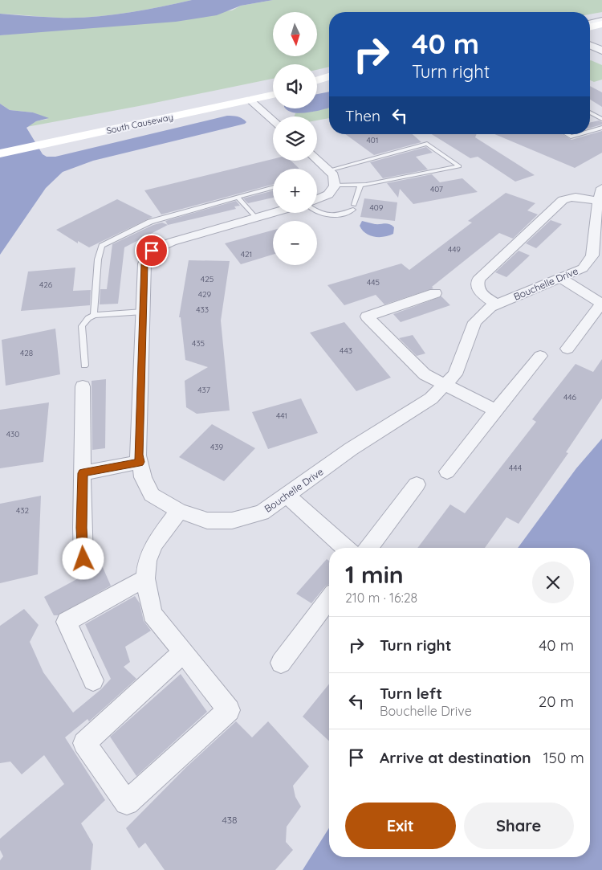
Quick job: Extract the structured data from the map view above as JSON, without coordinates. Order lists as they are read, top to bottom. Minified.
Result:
{"streets":{"main road":["South Causeway"],"street":["Bouchelle Drive"]},"house_numbers":["401","407","409","449","421","425","445","426","429","433","435","443","428","437","446","441","430","439","444","432","438"],"north":"bottom","page":{"map_buttons":["+","−"],"turn":["40 m","Turn right"],"then":"Then","heading":["1 min","210 m · 16:28"],"list":[{"name":"Turn right","value":"40 m"},{"name":"Turn left","note":"Bouchelle Drive","value":"20 m"},{"name":"Arrive at destination","value":"150 m"}],"buttons":["Exit","Share"]}}
